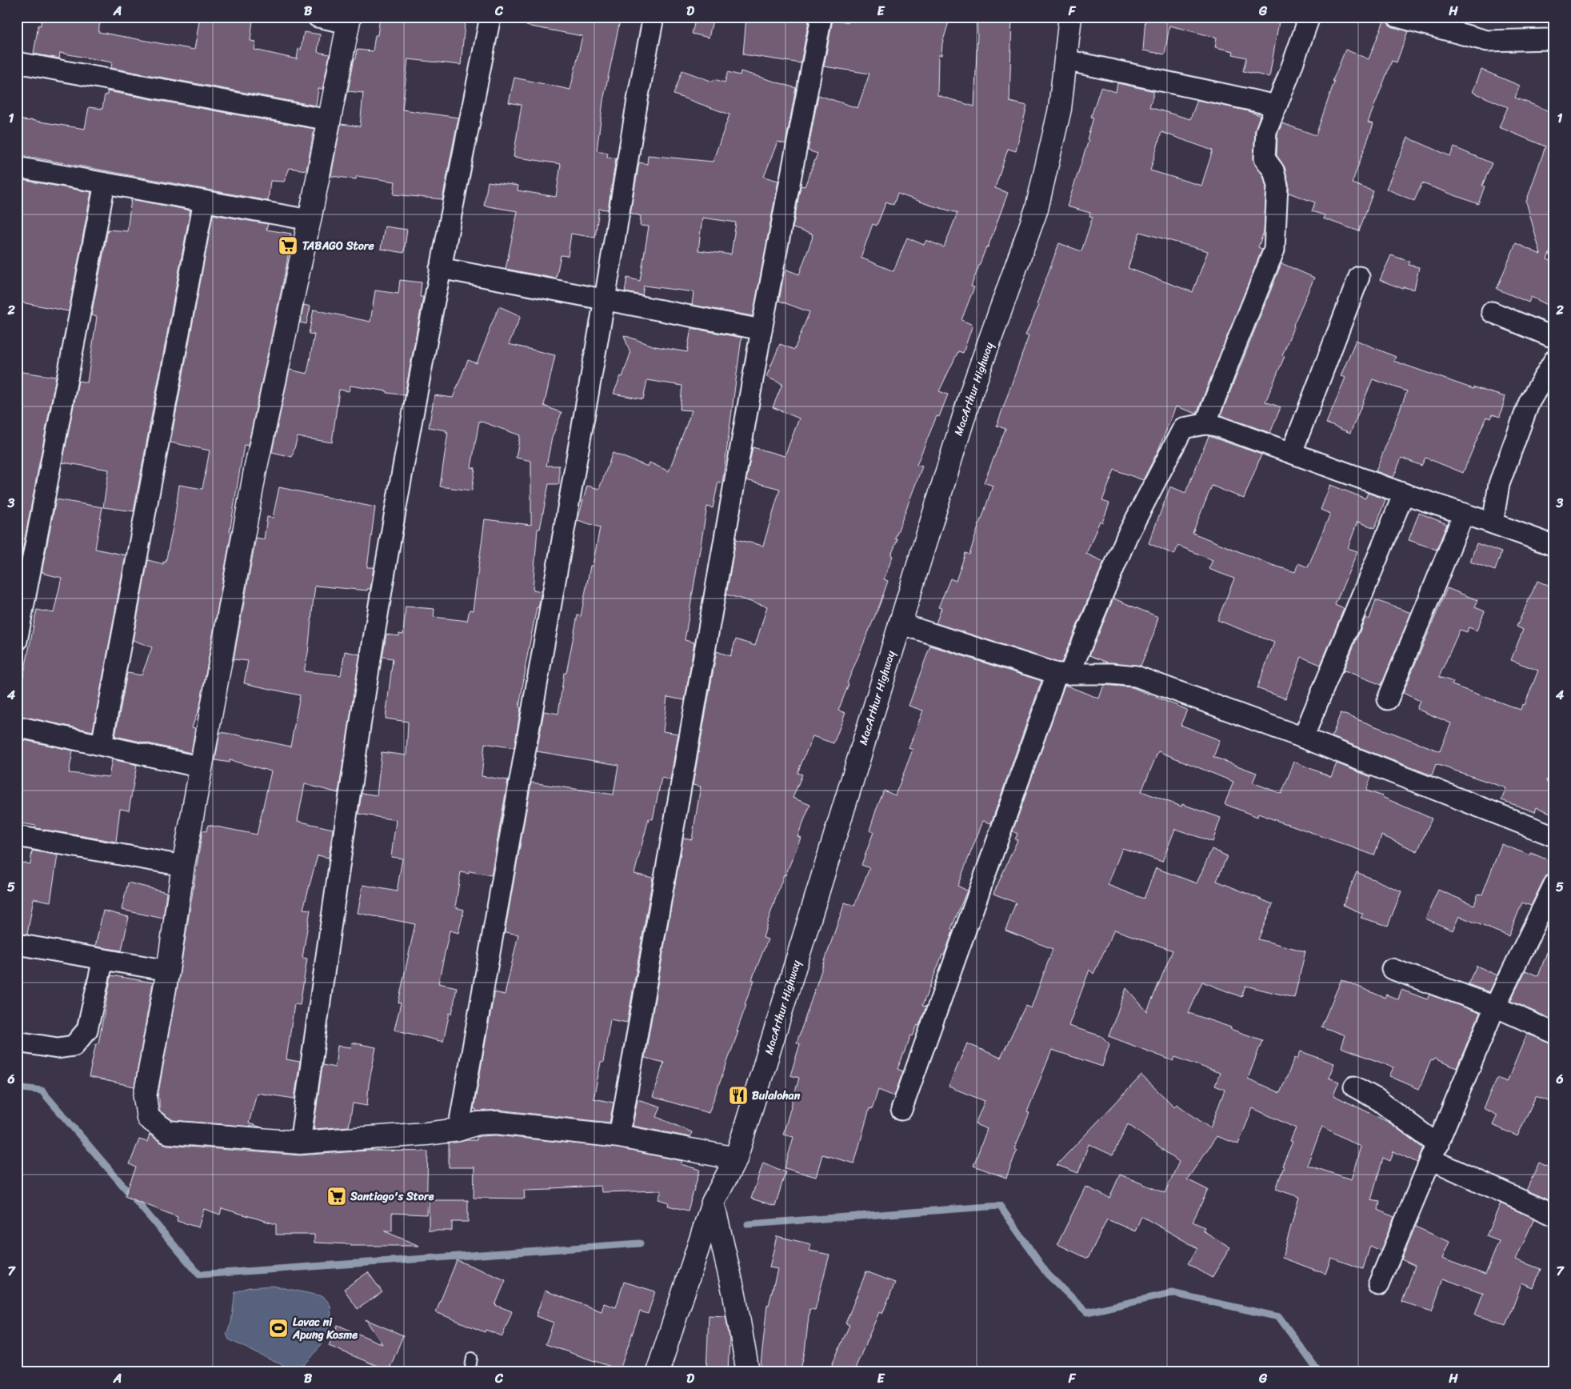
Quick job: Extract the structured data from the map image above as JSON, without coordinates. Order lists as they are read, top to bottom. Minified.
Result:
{"streets":{"main road":["MacArthur Highway"]},"places":{"supermarket":["TABAGO Store","Santiago's Store"],"restaurant":["Bulalohan"],"sports":["Lavac ni Apung Kosme"]},"grid":{"columns":["A","B","C","D","E","F","G","H"],"rows":["1","2","3","4","5","6","7"]}}
